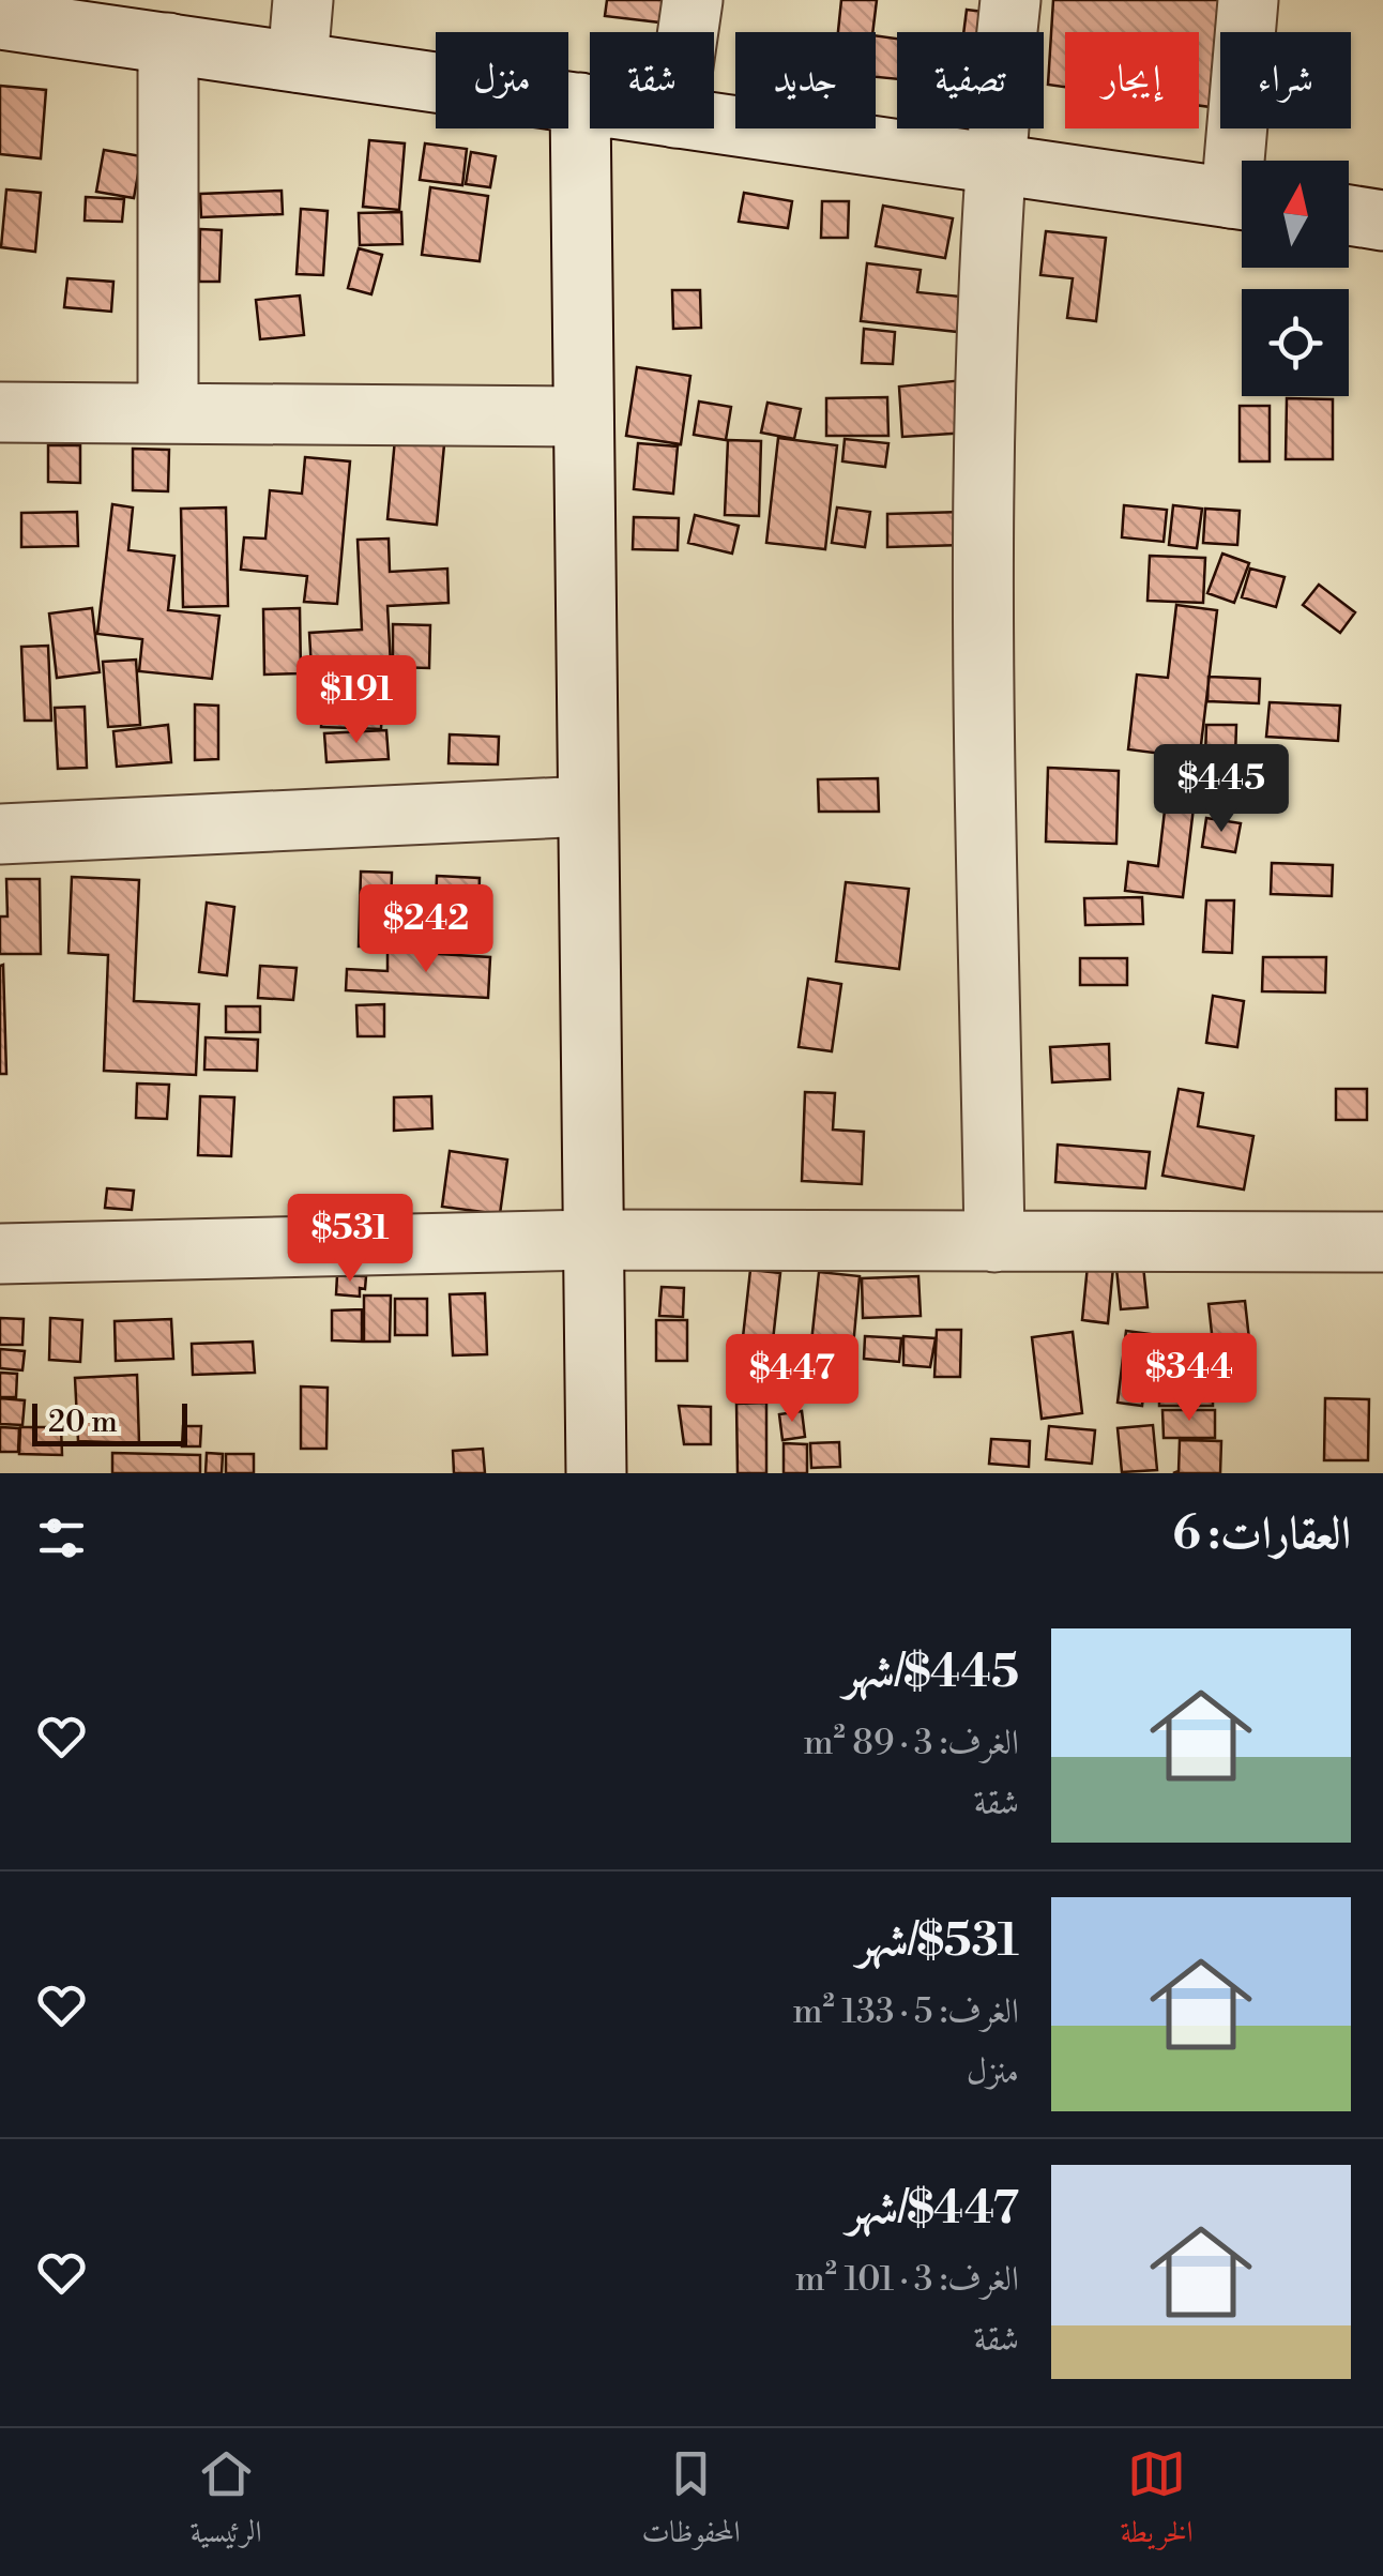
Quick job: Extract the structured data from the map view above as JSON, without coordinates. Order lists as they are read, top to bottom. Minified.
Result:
{"scale_bar":"20 m","north":"top","page":{"chip":["شراء","إيجار","تصفية","جديد","شقة","منزل"],"price":["$191","$445","$242","$531","$344","$447"],"scale":"20 m","heading":"العقارات: 6","list":[{"name":"$445/شهر","note":"الغرف: 3 · 89 m² · شقة"},{"name":"$531/شهر","note":"الغرف: 5 · 133 m² · منزل"},{"name":"$447/شهر","note":"الغرف: 3 · 101 m² · شقة"}],"tabs":["الخريطة","المحفوظات","الرئيسية"]}}
